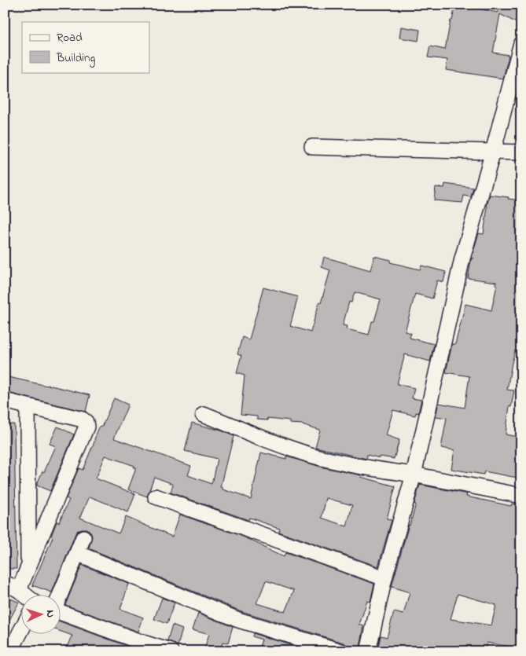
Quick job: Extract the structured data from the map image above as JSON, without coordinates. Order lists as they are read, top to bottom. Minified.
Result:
{"legend":["Road","Building"],"north":"right"}
